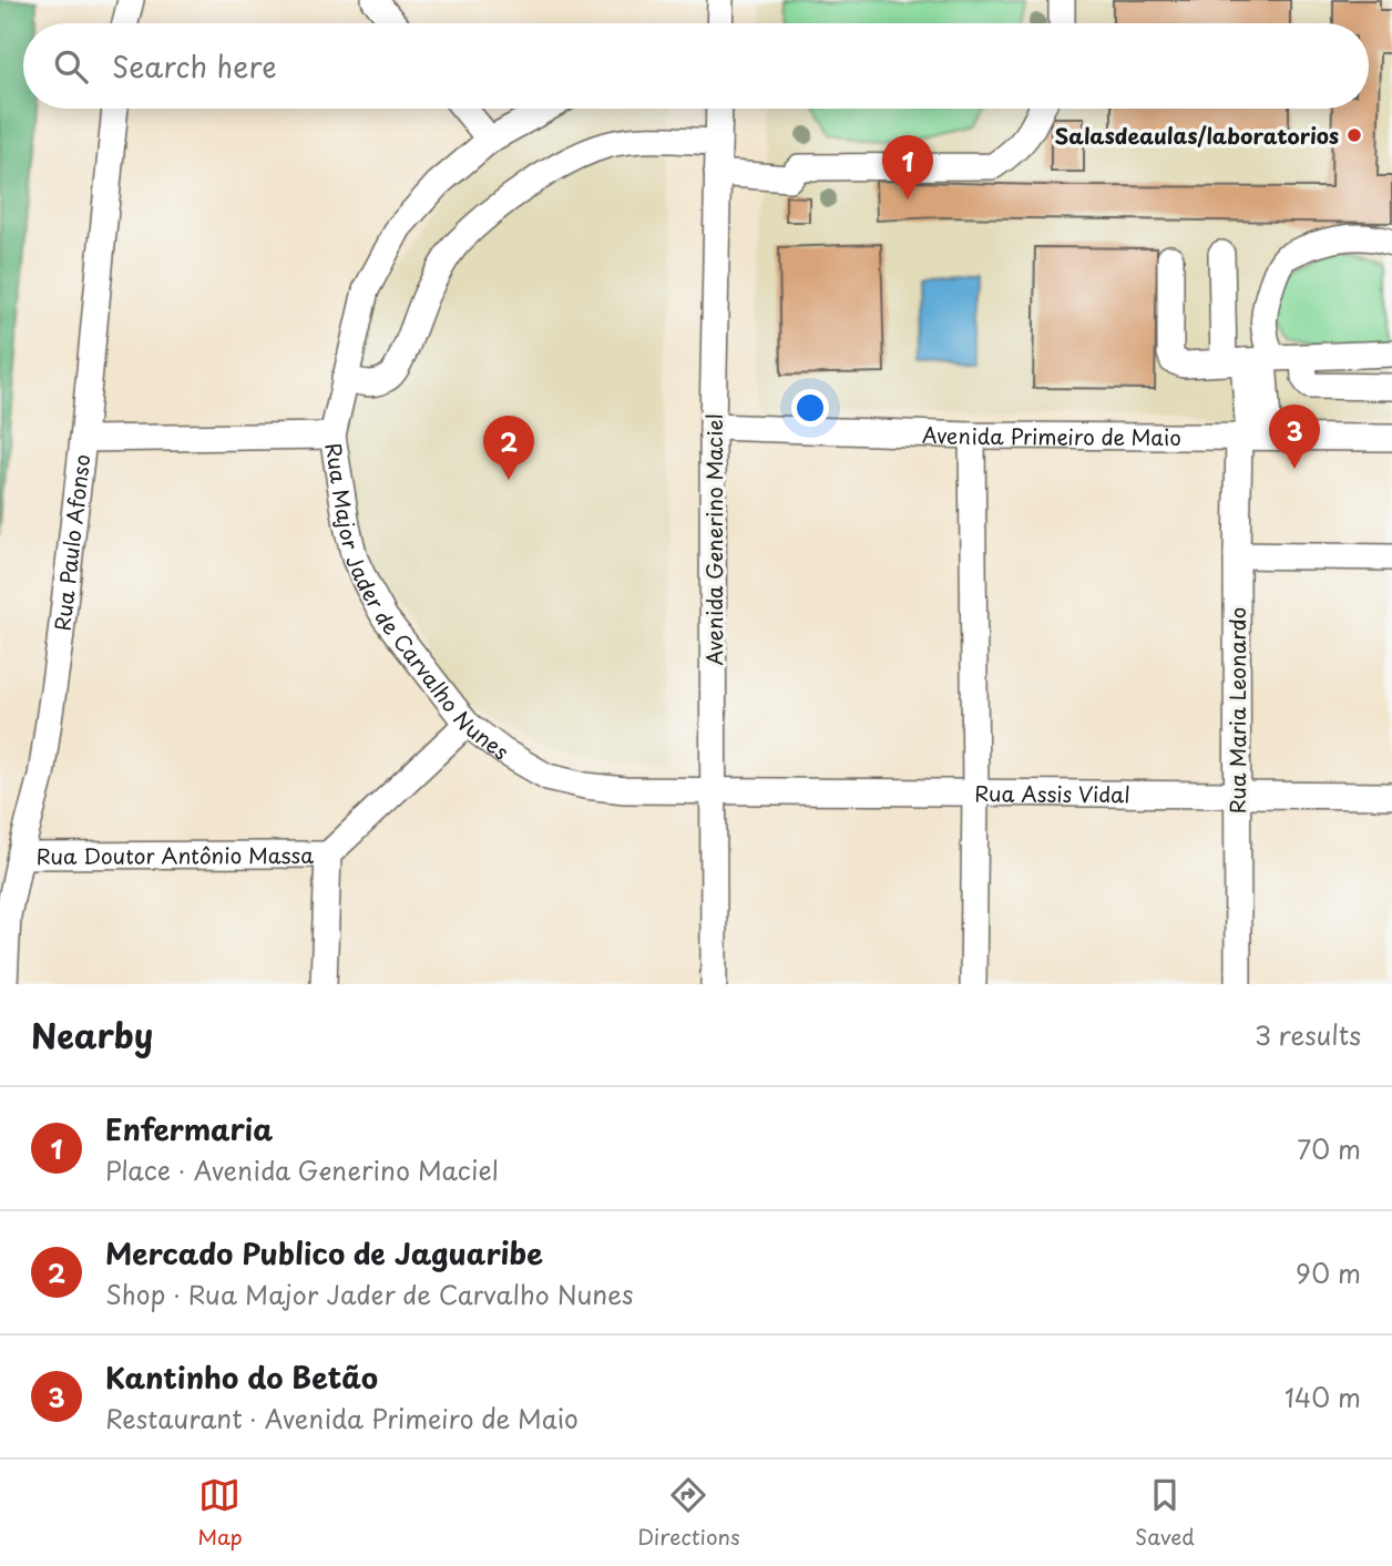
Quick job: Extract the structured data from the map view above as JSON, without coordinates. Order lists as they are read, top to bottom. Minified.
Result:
{"streets":{"street":["Avenida Primeiro de Maio","Avenida Generino Maciel","Rua Paulo Afonso","Rua Major Jader de Carvalho Nunes","Rua Maria Leonardo","Rua Assis Vidal","Rua Doutor Antônio Massa"]},"crossings":[["Avenida Primeiro de Maio","Avenida Generino Maciel"],["Avenida Primeiro de Maio","Rua Maria Leonardo"],["Avenida Generino Maciel","Rua Major Jader de Carvalho Nunes"],["Avenida Generino Maciel","Rua Assis Vidal"],["Rua Paulo Afonso","Rua Doutor Antônio Massa"],["Rua Major Jader de Carvalho Nunes","Rua Assis Vidal"],["Rua Maria Leonardo","Rua Assis Vidal"]],"places":["Salasdeaulas/laboratorios"],"page":{"search":"Search here","pins":["1","3","2"],"heading":["Nearby","3 results"],"list":[{"mark":"1","name":"Enfermaria","note":"Place · Avenida Generino Maciel","value":"70 m"},{"mark":"2","name":"Mercado Publico de Jaguaribe","note":"Shop · Rua Major Jader de Carvalho Nunes","value":"90 m"},{"mark":"3","name":"Kantinho do Betão","note":"Restaurant · Avenida Primeiro de Maio","value":"140 m"}],"nav":["Map","Directions","Saved"]}}
